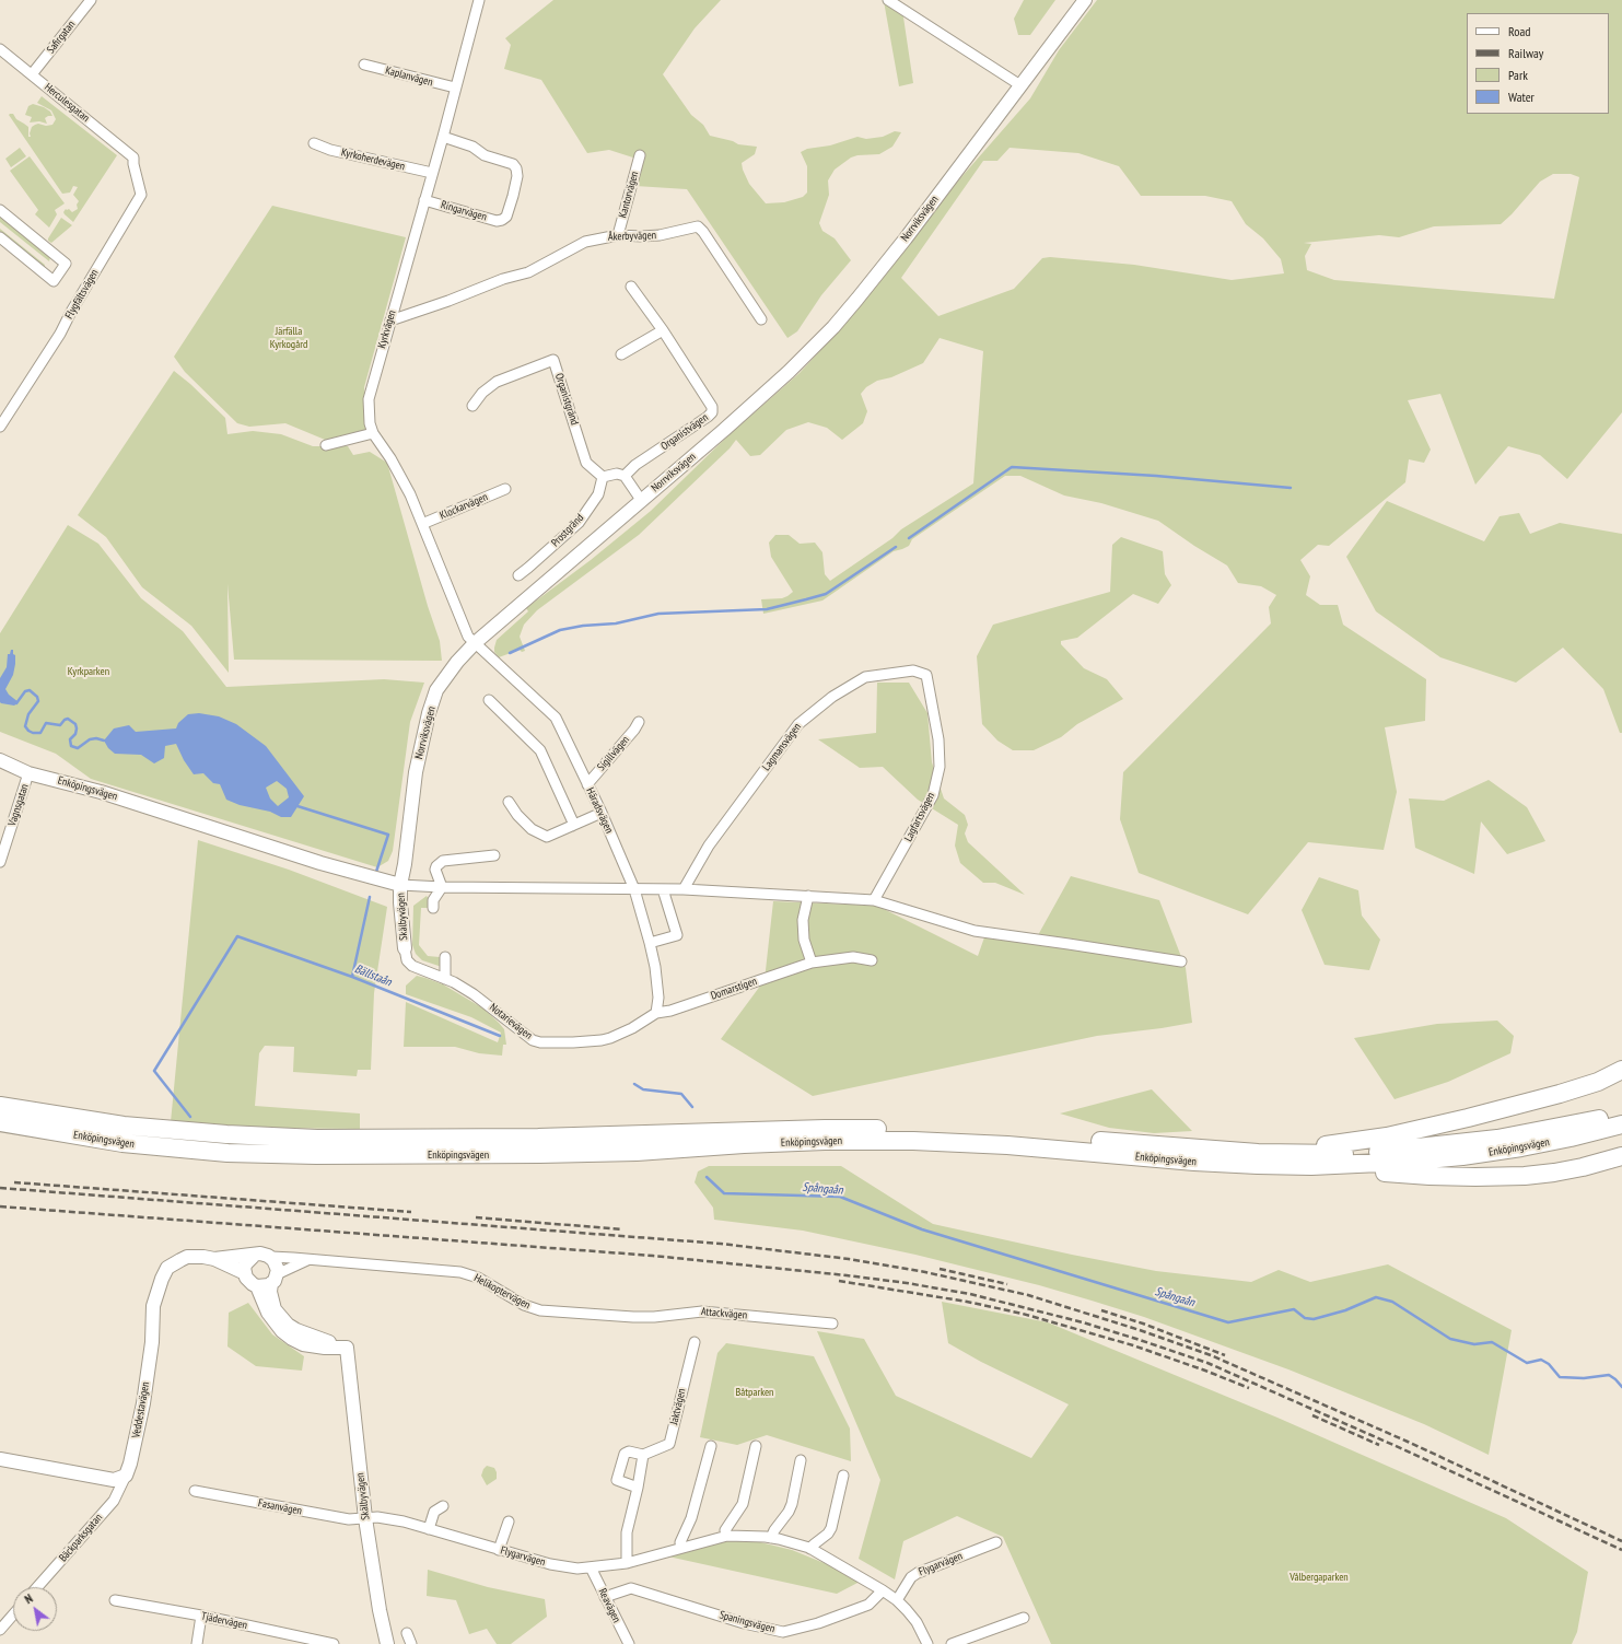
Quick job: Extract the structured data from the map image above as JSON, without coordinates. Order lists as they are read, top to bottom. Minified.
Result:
{"streets":{"highway":["Enköpingsvägen"],"street":["Safirgatan","Kaplanvägen","Herculesgatan","Kyrkoherdevägen","Kantorvägen","Ringarvägen","Norrviksvägen","Åkerbyvägen","Flygfältsvägen","Kyrkvägen","Organistgränd","Organistvägen","Klockarvägen","Prostgränd","Lagmansvägen","Sigillvägen","Vagnsgatan","Häradsvägen","Lagfartsvägen","Skälbyvägen","Domarstigen","Notarievägen","Helikoptervägen","Attackvägen","Jaktvägen","Veddestavägen","Fasanvägen","Bäckparksgatan","Flygarvägen","Reavägen","Tjädervägen","Spaningsvägen"]},"crossings":[["Safirgatan","Herculesgatan"],["Kaplanvägen","Kyrkvägen"],["Herculesgatan","Flygfältsvägen"],["Kyrkoherdevägen","Kyrkvägen"],["Kantorvägen","Åkerbyvägen"],["Ringarvägen","Kyrkvägen"],["Norrviksvägen","Kyrkvägen"],["Norrviksvägen","Enköpingsvägen"],["Norrviksvägen","Häradsvägen"],["Norrviksvägen","Skälbyvägen"],["Åkerbyvägen","Kyrkvägen"],["Kyrkvägen","Klockarvägen"],["Kyrkvägen","Häradsvägen"],["Organistgränd","Prostgränd"],["Lagmansvägen","Enköpingsvägen"],["Lagmansvägen","Lagfartsvägen"],["Sigillvägen","Häradsvägen"],["Enköpingsvägen","Vagnsgatan"],["Enköpingsvägen","Häradsvägen"],["Enköpingsvägen","Lagfartsvägen"],["Enköpingsvägen","Skälbyvägen"],["Häradsvägen","Domarstigen"],["Häradsvägen","Notarievägen"],["Skälbyvägen","Notarievägen"],["Skälbyvägen","Veddestavägen"],["Skälbyvägen","Fasanvägen"],["Skälbyvägen","Flygarvägen"],["Domarstigen","Notarievägen"],["Helikoptervägen","Attackvägen"],["Helikoptervägen","Veddestavägen"],["Veddestavägen","Bäckparksgatan"],["Fasanvägen","Flygarvägen"],["Flygarvägen","Reavägen"],["Flygarvägen","Spaningsvägen"],["Reavägen","Spaningsvägen"]],"water":["Bällstaån","Spångaån"],"parks":["Järfälla Kyrkogård","Kyrkparken","Båtparken","Vålbergaparken"],"legend":["Road","Railway","Park","Water"],"north":"top left"}
